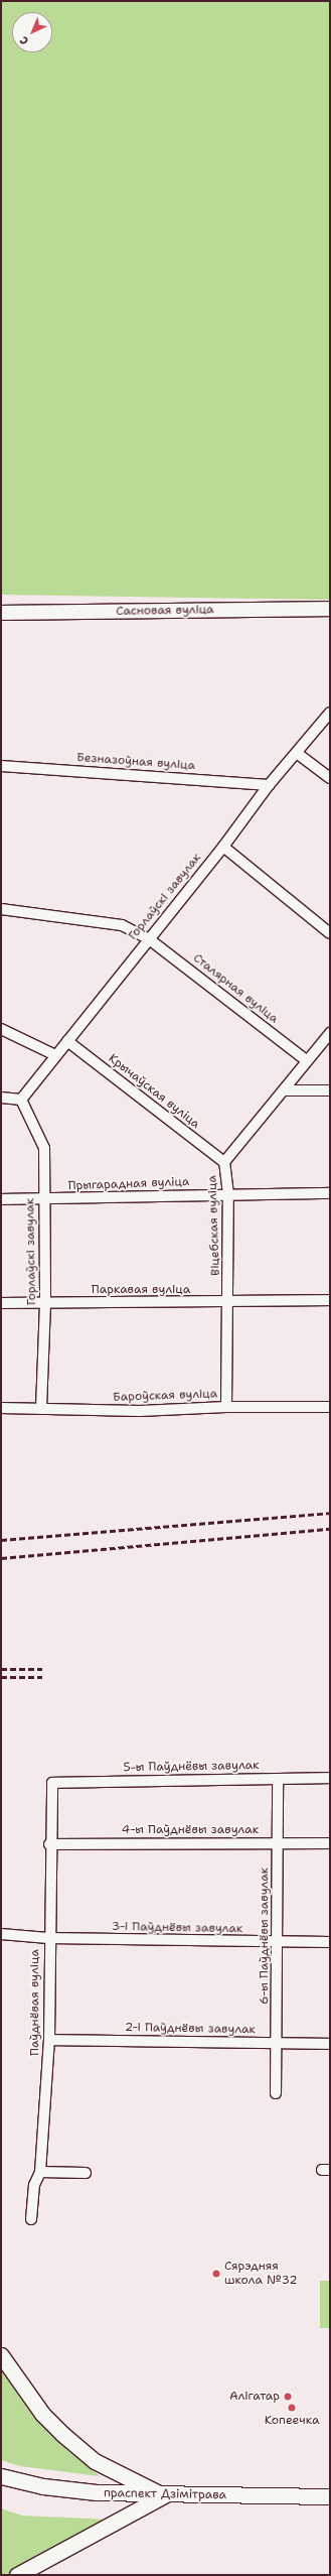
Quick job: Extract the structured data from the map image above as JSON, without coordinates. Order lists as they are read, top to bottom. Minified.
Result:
{"streets":{"main road":["Сасновая вуліца","праспект Дзімітрава"],"street":["Безназоўная вуліца","Горлаўскі завулак","Сталярная вуліца","Крычаўская вуліца","Прыгарадная вуліца","Віцебская вуліца","Паркавая вуліца","Бароўская вуліца","5-ы Паўднёвы завулак","4-ы Паўднёвы завулак","3-і Паўднёвы завулак","6-ы Паўднёвы завулак","Паўднёвая вуліца","2-і Паўднёвы завулак"]},"crossings":[["Безназоўная вуліца","Горлаўскі завулак"],["Горлаўскі завулак","Сталярная вуліца"],["Горлаўскі завулак","Крычаўская вуліца"],["Горлаўскі завулак","Прыгарадная вуліца"],["Горлаўскі завулак","Паркавая вуліца"],["Горлаўскі завулак","Бароўская вуліца"],["Сталярная вуліца","Віцебская вуліца"],["Крычаўская вуліца","Віцебская вуліца"],["Прыгарадная вуліца","Віцебская вуліца"],["Віцебская вуліца","Паркавая вуліца"],["Віцебская вуліца","Бароўская вуліца"],["5-ы Паўднёвы завулак","6-ы Паўднёвы завулак"],["5-ы Паўднёвы завулак","Паўднёвая вуліца"],["4-ы Паўднёвы завулак","6-ы Паўднёвы завулак"],["4-ы Паўднёвы завулак","Паўднёвая вуліца"],["3-і Паўднёвы завулак","6-ы Паўднёвы завулак"],["3-і Паўднёвы завулак","Паўднёвая вуліца"],["6-ы Паўднёвы завулак","2-і Паўднёвы завулак"],["Паўднёвая вуліца","2-і Паўднёвы завулак"]],"places":["Сярэдняя школа №32","Алігатар","Копеечка"],"north":"bottom left"}
